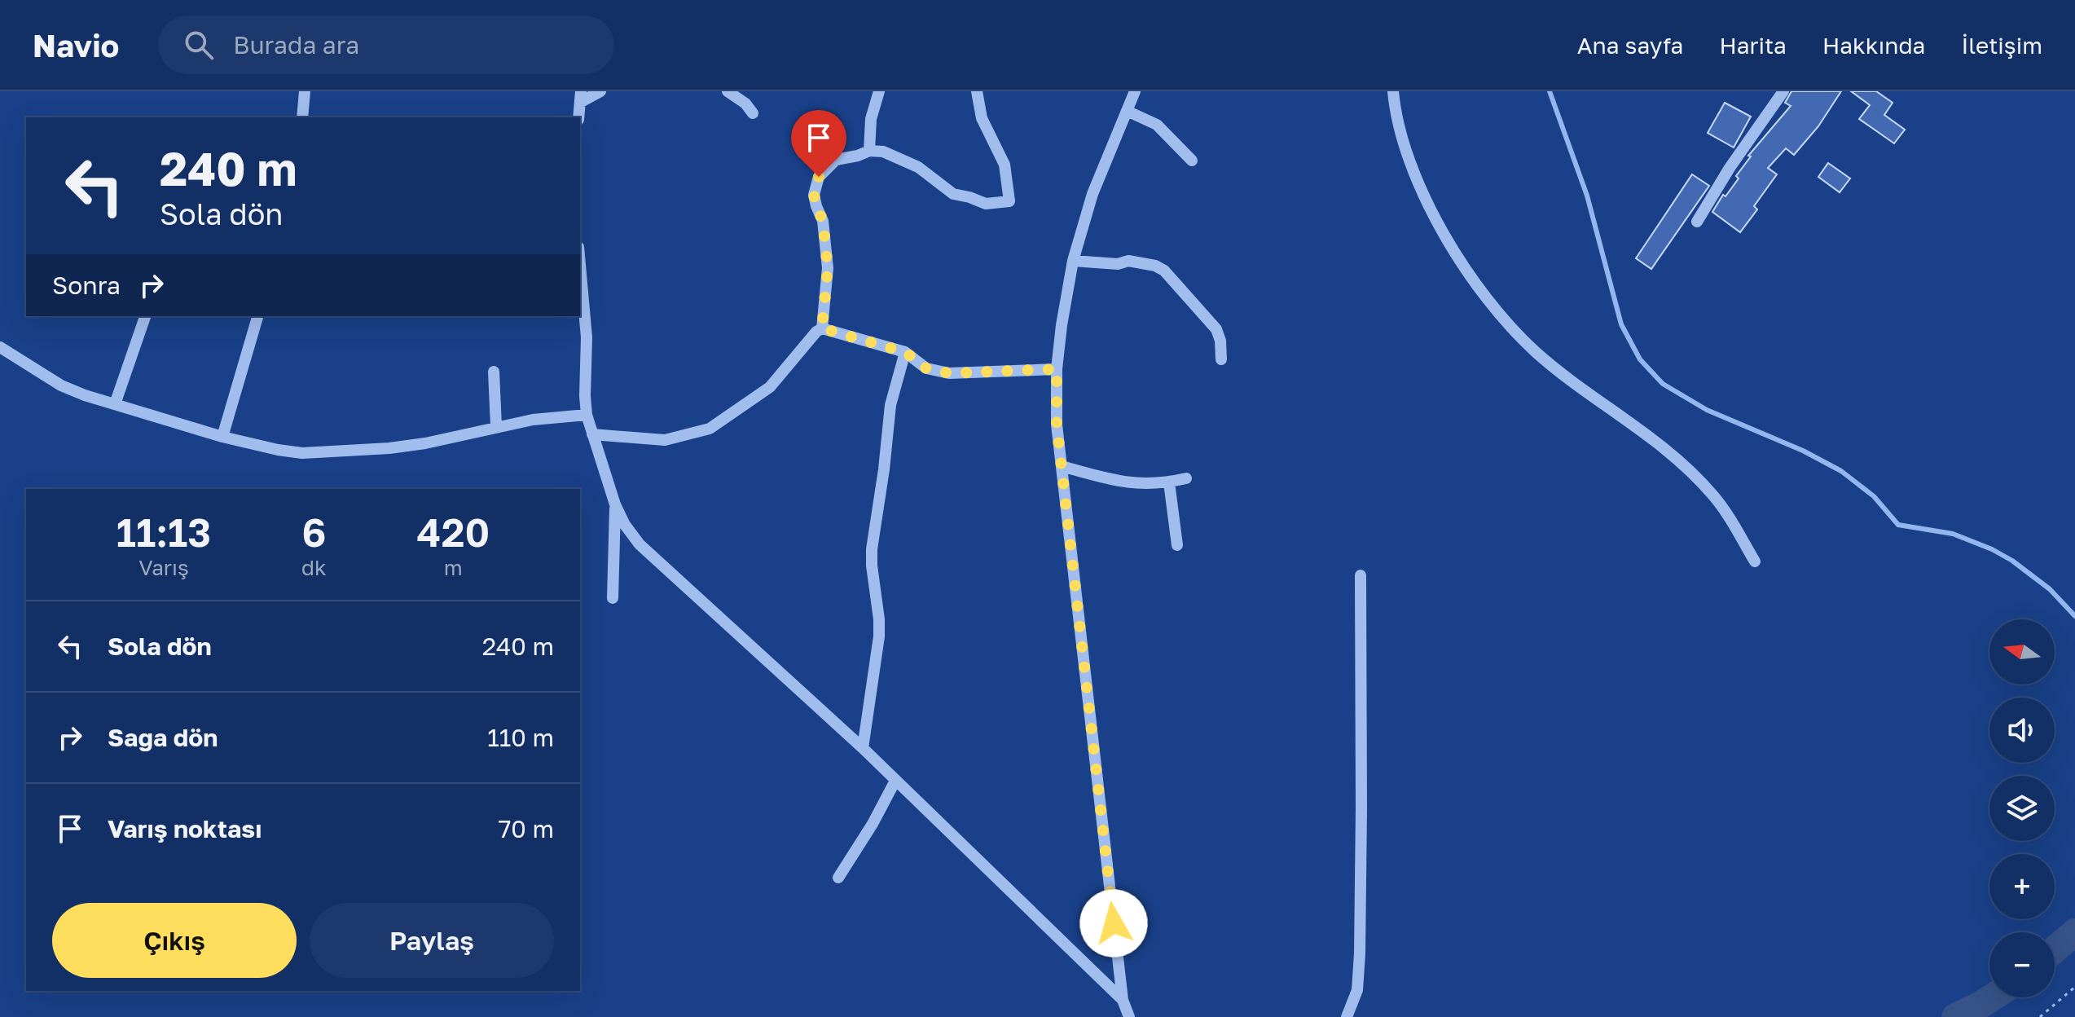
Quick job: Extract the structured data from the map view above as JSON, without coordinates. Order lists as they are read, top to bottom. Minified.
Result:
{"north":"left","page":{"header":"Navio","search":"Burada ara","nav":["Ana sayfa","Harita","Hakkında","İletişim"],"turn":["240 m","Sola dön"],"then":"Sonra","eta":["11:13","Varış","6","dk","420","m"],"list":[{"name":"Sola dön","value":"240 m"},{"name":"Sağa dön","value":"110 m"},{"name":"Varış noktası","value":"70 m"}],"map_buttons":["+","−"],"buttons":["Çıkış","Paylaş"]}}
